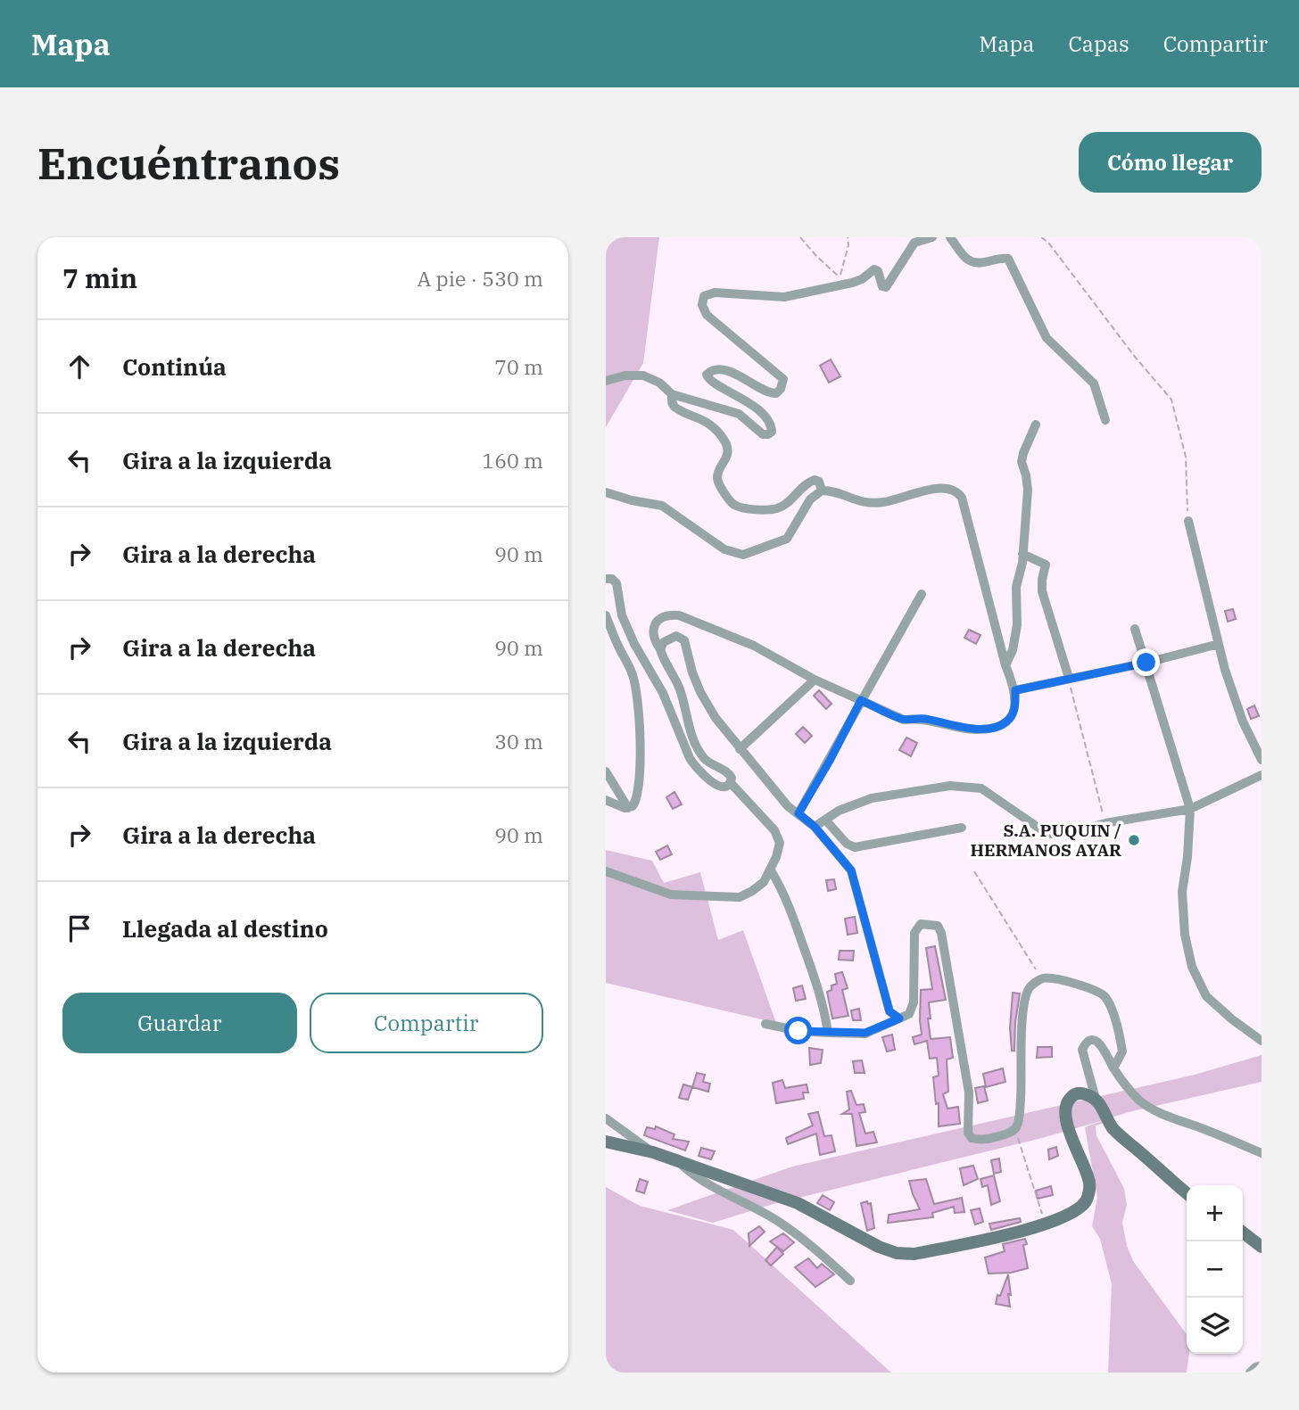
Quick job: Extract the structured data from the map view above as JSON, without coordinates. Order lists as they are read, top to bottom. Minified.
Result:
{"places":["S.A. PUQUIN / HERMANOS AYAR"],"page":{"header":"Mapa","nav":["Mapa","Capas","Compartir"],"buttons":["Cómo llegar",["Guardar","Compartir"]],"title":"Encuéntranos","heading":["7 min","A pie · 530 m"],"list":[["Continúa","70 m"],["Gira a la izquierda","160 m"],["Gira a la derecha","90 m"],["Gira a la derecha","90 m"],["Gira a la izquierda","30 m"],["Gira a la derecha","90 m"],"Llegada al destino"],"map_buttons":["+","−"]}}
